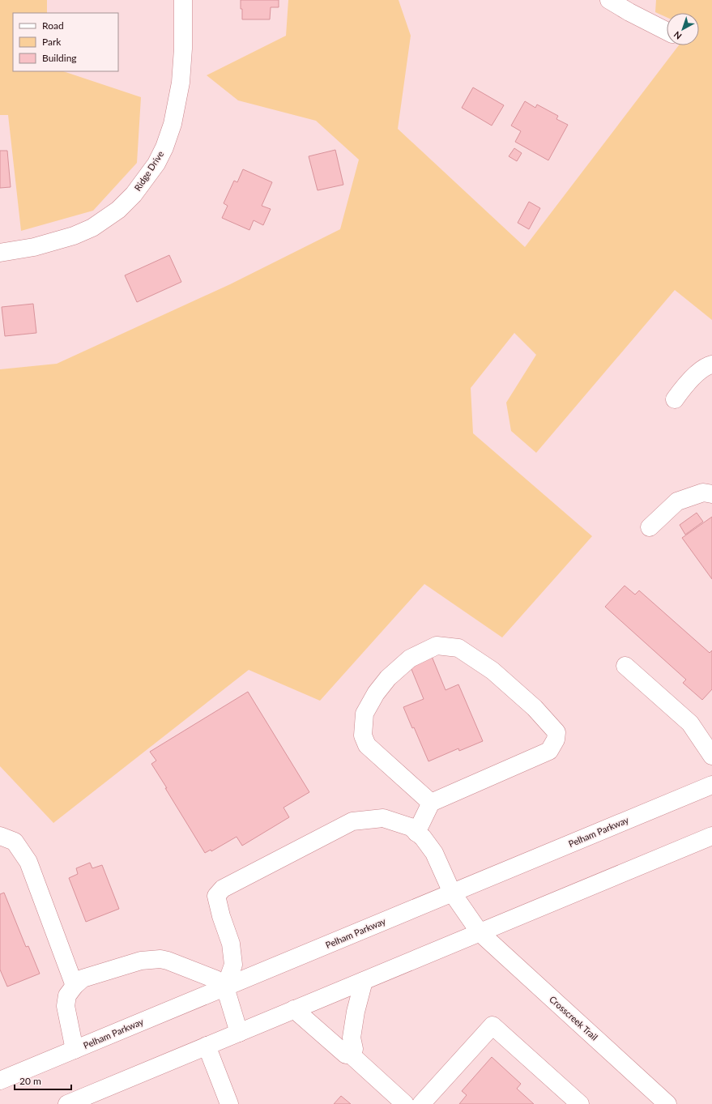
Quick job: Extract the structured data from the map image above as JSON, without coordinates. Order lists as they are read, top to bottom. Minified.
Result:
{"streets":{"main road":["Ridge Drive","Pelham Parkway","Crosscreek Trail"]},"crossings":[["Pelham Parkway","Crosscreek Trail"]],"legend":["Road","Park","Building"],"scale_bar":"20 m","north":"bottom left"}
